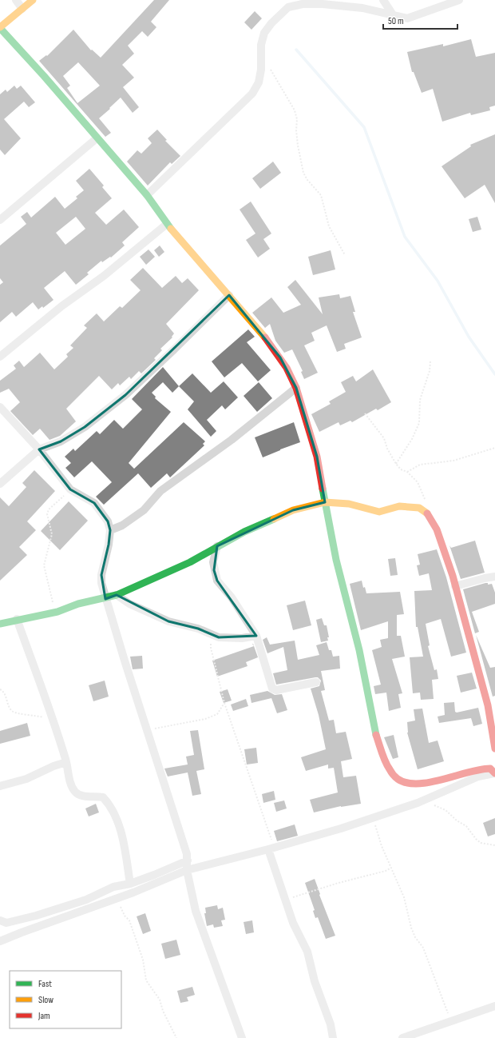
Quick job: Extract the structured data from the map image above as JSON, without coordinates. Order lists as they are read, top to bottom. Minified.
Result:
{"legend":["Fast","Slow","Jam"],"scale_bar":"50 m"}
